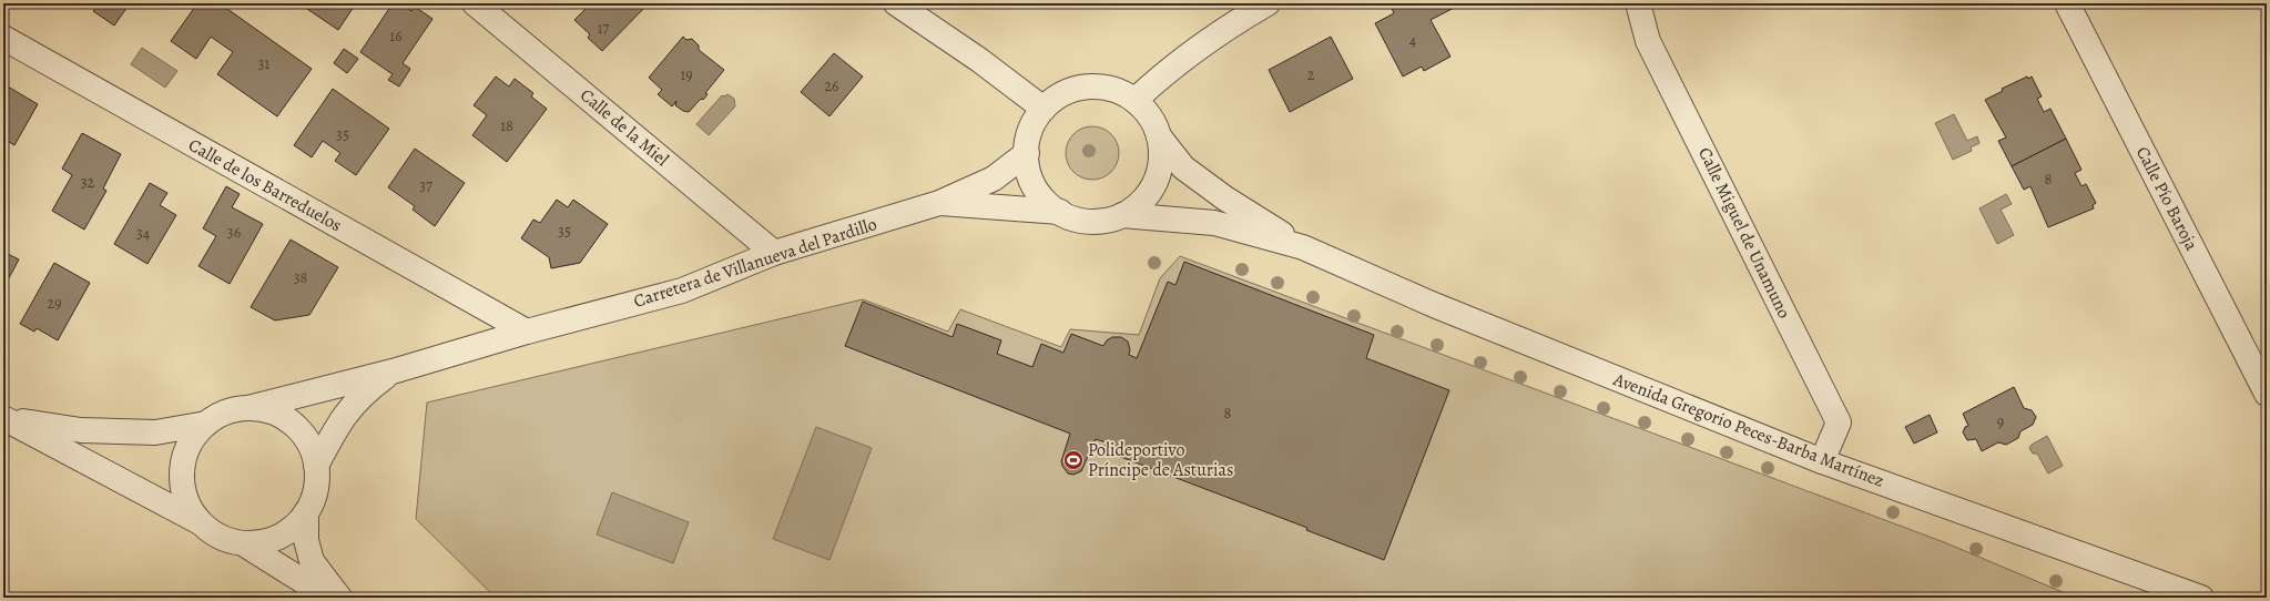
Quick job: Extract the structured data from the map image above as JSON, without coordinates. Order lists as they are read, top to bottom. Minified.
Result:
{"streets":{"street":["Calle de la Miel","Calle de los Barreduelos","Calle Pío Baroja","Calle Miguel de Unamuno","Carretera de Villanueva del Pardillo","Avenida Gregorio Peces-Barba Martínez"]},"crossings":[["Calle de la Miel","Carretera de Villanueva del Pardillo"],["Calle de los Barreduelos","Carretera de Villanueva del Pardillo"],["Calle Miguel de Unamuno","Avenida Gregorio Peces-Barba Martínez"],["Carretera de Villanueva del Pardillo","Avenida Gregorio Peces-Barba Martínez"]],"places":{"sports":["Polideportivo Príncipe de Asturias"]},"house_numbers":["17","16","4","31","19","2","26","18","35","8","32","37","35","36","34","38","29","8","9"]}
